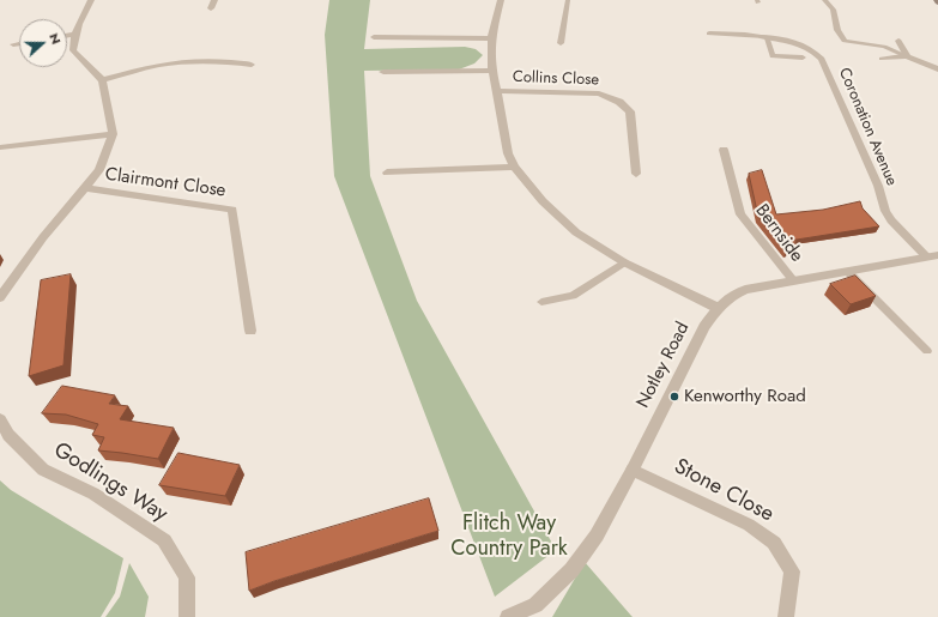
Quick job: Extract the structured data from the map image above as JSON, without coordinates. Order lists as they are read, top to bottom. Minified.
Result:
{"streets":{"street":["Collins Close","Coronation Avenue","Clairmont Close","Bernside","Notley Road","Godlings Way","Stone Close"]},"crossings":[["Coronation Avenue","Notley Road"],["Bernside","Notley Road"],["Notley Road","Stone Close"]],"parks":["Flitch Way Country Park"],"places":["Kenworthy Road"],"north":"right"}
